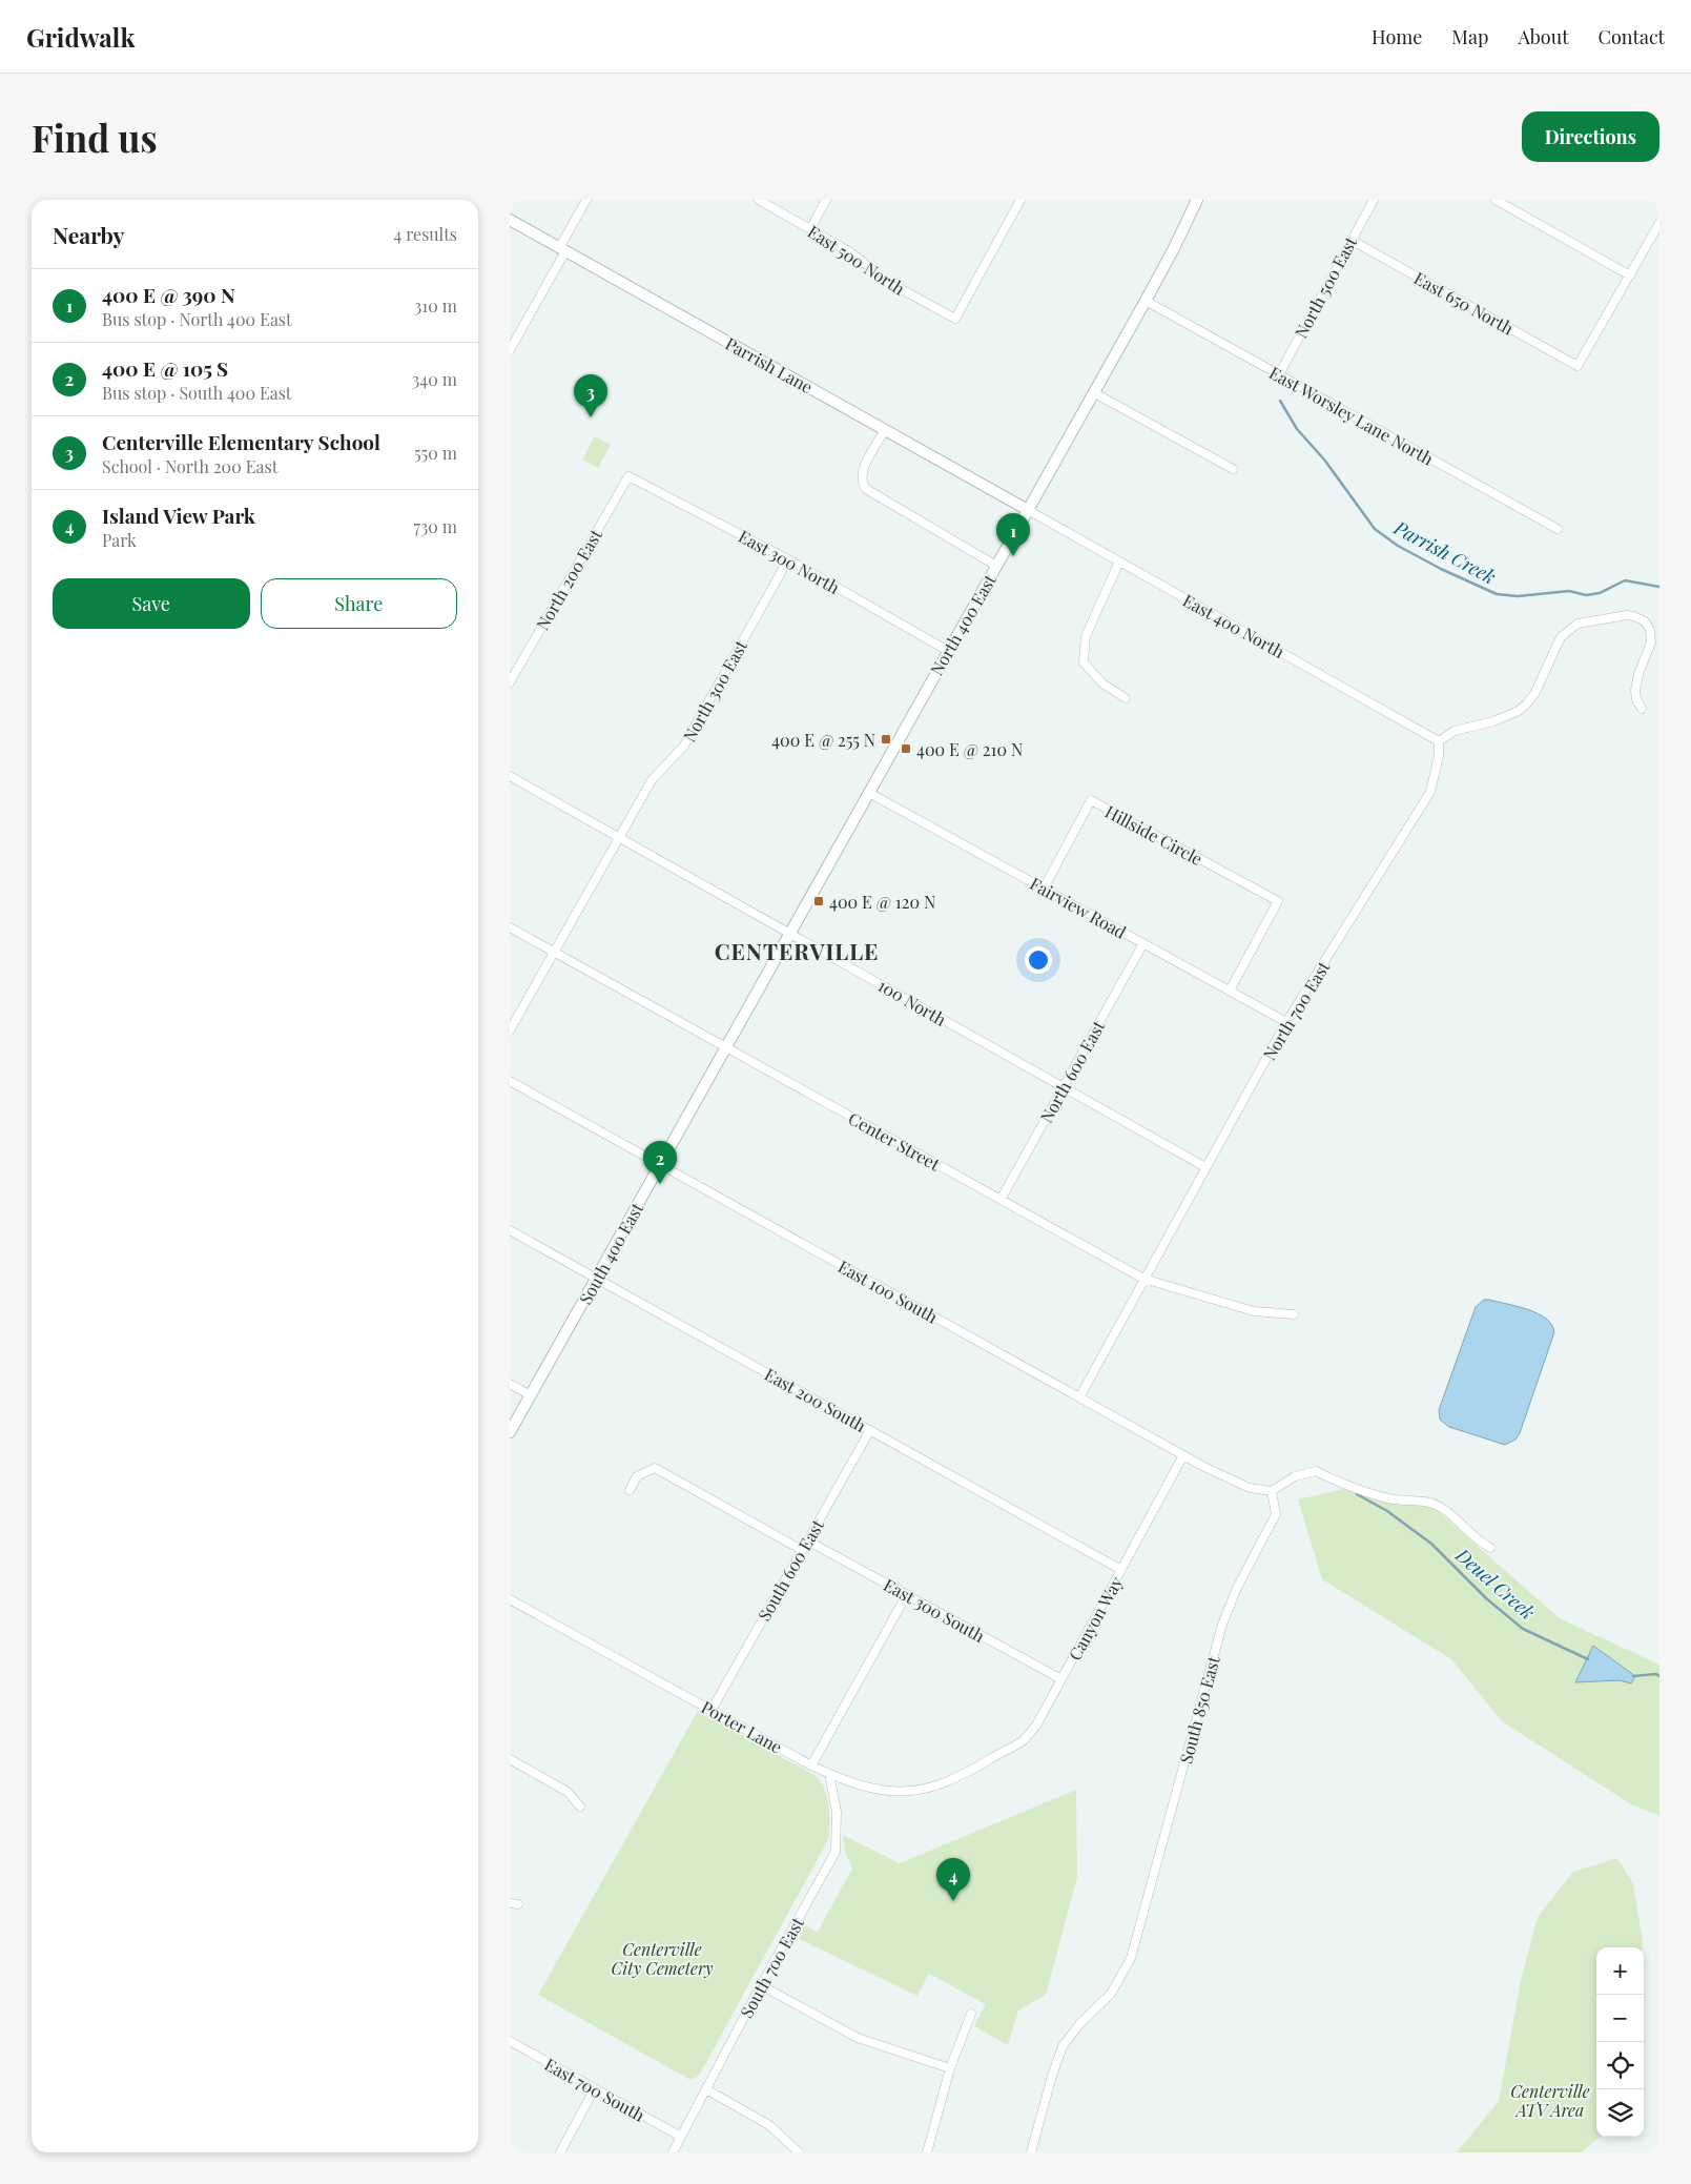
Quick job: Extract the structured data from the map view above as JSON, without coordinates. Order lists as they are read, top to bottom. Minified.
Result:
{"streets":{"street":["East 500 North","North 500 East","East 650 North","Parrish Lane","East Worsley Lane North","East 300 North","North 200 East","North 400 East","East 400 North","North 300 East","Hillside Circle","Fairview Road","100 North","North 700 East","North 600 East","Center Street","South 400 East","East 100 South","East 200 South","South 600 East","East 300 South","Canyon Way","South 850 East","Porter Lane","South 700 East","East 700 South"]},"crossings":[["North 500 East","East 650 North"],["North 500 East","East Worsley Lane North"],["Parrish Lane","North 400 East"],["Parrish Lane","East 400 North"],["East Worsley Lane North","North 400 East"],["East 300 North","North 200 East"],["East 300 North","North 400 East"],["East 300 North","North 300 East"],["North 400 East","East 400 North"],["North 400 East","Fairview Road"],["North 400 East","100 North"],["North 400 East","Center Street"],["North 400 East","South 400 East"],["East 400 North","North 700 East"],["North 300 East","100 North"],["North 300 East","Center Street"],["Hillside Circle","Fairview Road"],["Fairview Road","North 700 East"],["Fairview Road","North 600 East"],["100 North","North 700 East"],["100 North","North 600 East"],["North 700 East","Center Street"],["North 600 East","Center Street"],["Center Street","South 400 East"],["South 400 East","East 100 South"],["South 400 East","East 200 South"],["East 100 South","Canyon Way"],["East 100 South","South 850 East"],["East 200 South","South 600 East"],["East 200 South","Canyon Way"],["South 600 East","East 300 South"],["South 600 East","Porter Lane"],["East 300 South","Canyon Way"],["Canyon Way","Porter Lane"],["Porter Lane","South 700 East"],["South 700 East","East 700 South"]],"districts":["CENTERVILLE"],"water":["Parrish Creek","Deuel Creek"],"parks":["Centerville City Cemetery","Centerville ATV Area"],"places":{"transit":["400 E @ 255 N","400 E @ 210 N","400 E @ 120 N"]},"page":{"header":"Gridwalk","nav":["Home","Map","About","Contact"],"buttons":["Directions",["Save","Share"]],"title":"Find us","heading":["Nearby","4 results"],"list":[{"mark":"1","name":"400 E @ 390 N","note":"Bus stop · North 400 East","value":"310 m"},{"mark":"2","name":"400 E @ 105 S","note":"Bus stop · South 400 East","value":"340 m"},{"mark":"3","name":"Centerville Elementary School","note":"School · North 200 East","value":"550 m"},{"mark":"4","name":"Island View Park","note":"Park","value":"730 m"}],"pins":["3","1","2","4"],"map_buttons":["+","−"]}}
